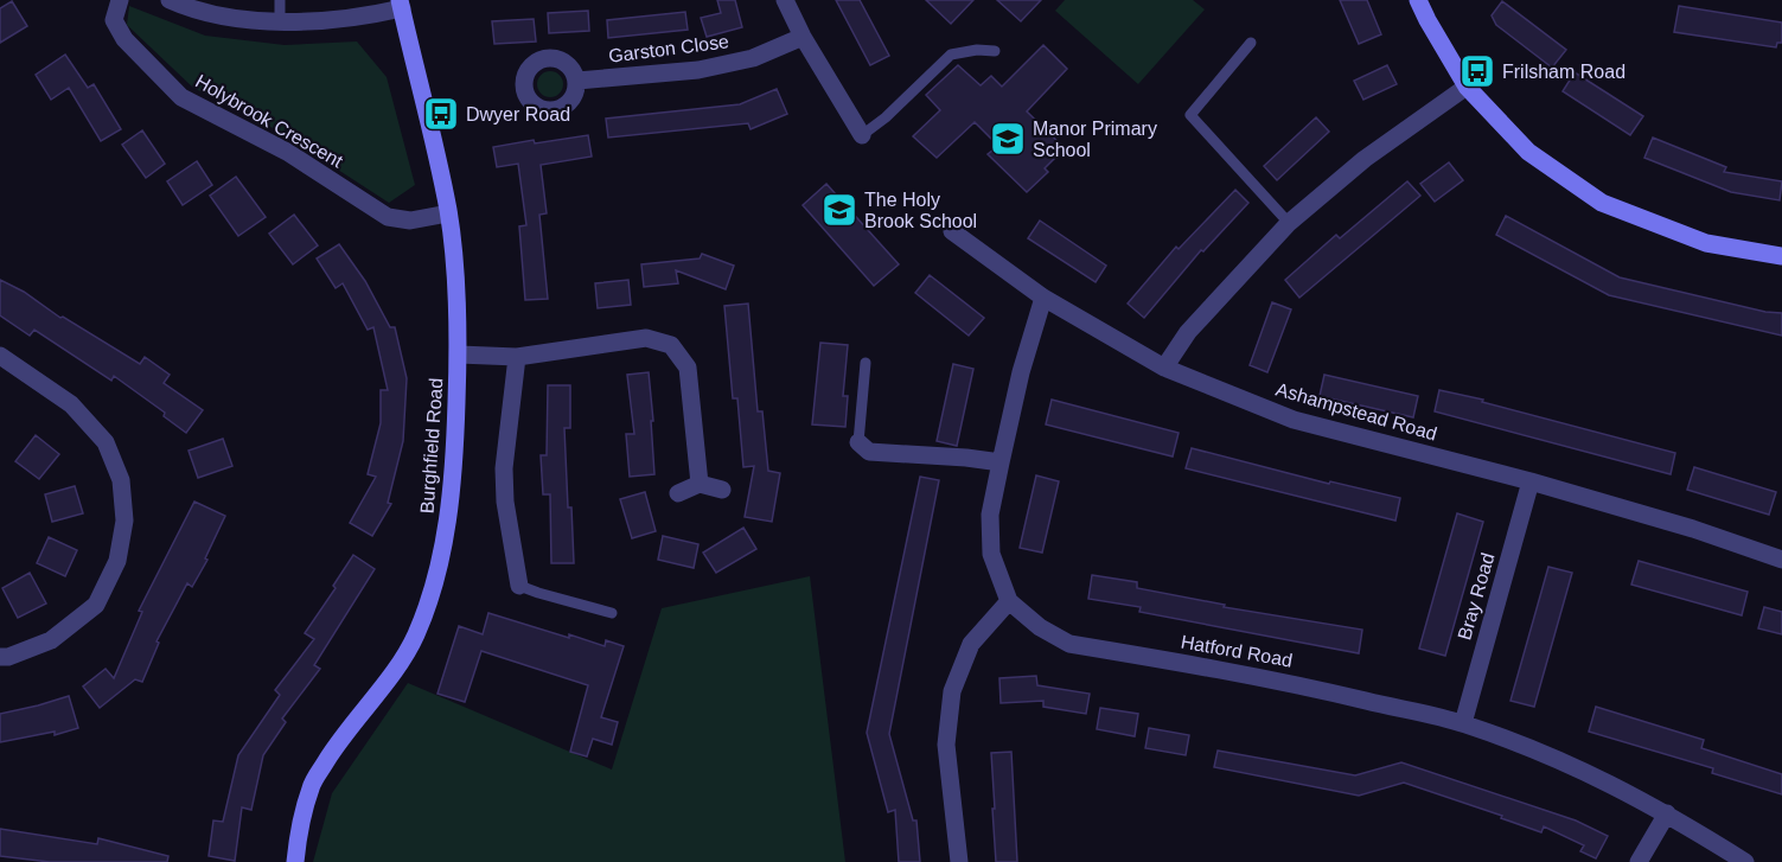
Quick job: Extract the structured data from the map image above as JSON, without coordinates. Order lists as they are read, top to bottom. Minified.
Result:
{"streets":{"street":["Garston Close","Holybrook Crescent","Ashampstead Road","Burghfield Road","Bray Road","Hatford Road"]},"crossings":[["Holybrook Crescent","Burghfield Road"],["Ashampstead Road","Bray Road"],["Ashampstead Road","Hatford Road"],["Bray Road","Hatford Road"]],"places":{"bus stop":["Frilsham Road","Dwyer Road"],"school or university":["Manor Primary School","The Holy Brook School"]}}
